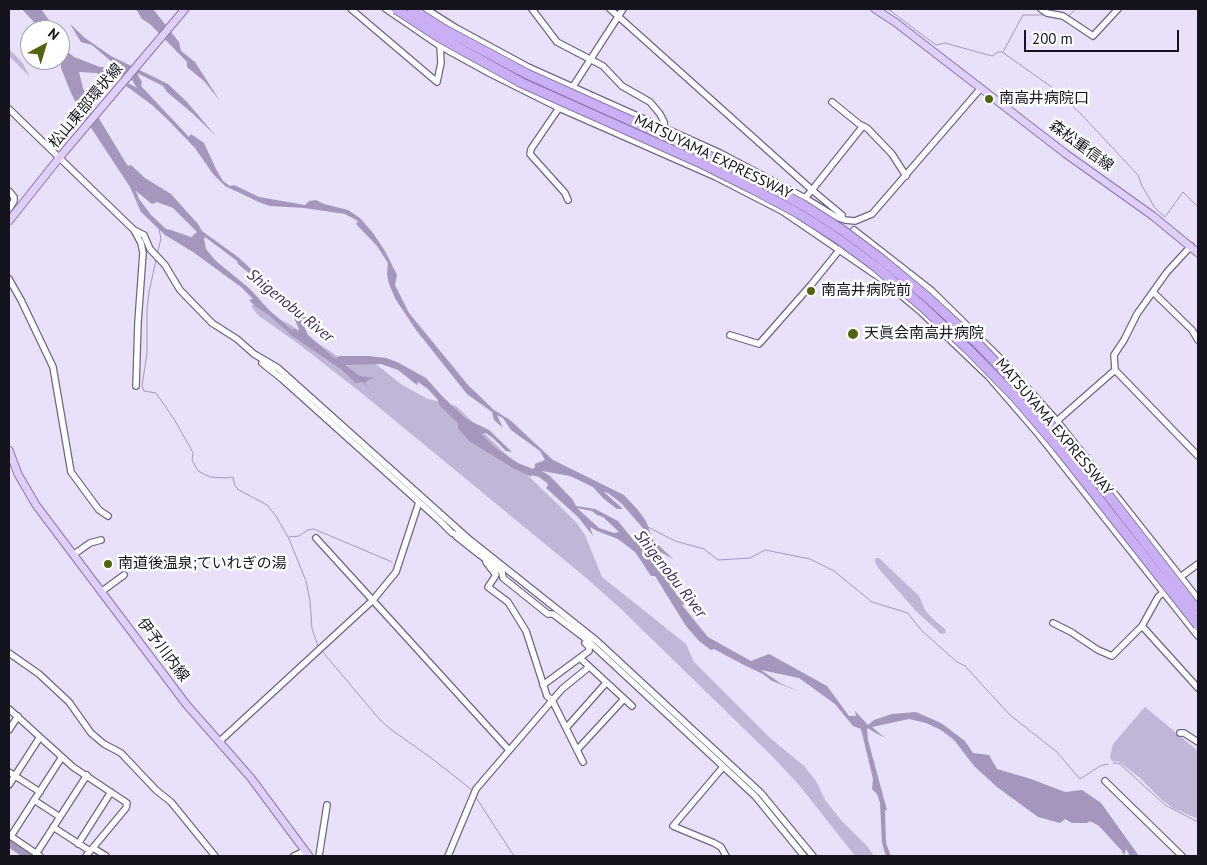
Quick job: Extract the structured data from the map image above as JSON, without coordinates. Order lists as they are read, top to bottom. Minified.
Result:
{"streets":{"highway":["MATSUYAMA EXPRESSWAY"],"main road":["松山東部環状線","森松重信線","伊予川内線"]},"water":["Shigenobu River"],"places":["南高井病院口","南高井病院前","天眞会南高井病院","南道後温泉;ていれぎの湯"],"scale_bar":"200 m","north":"top right"}
